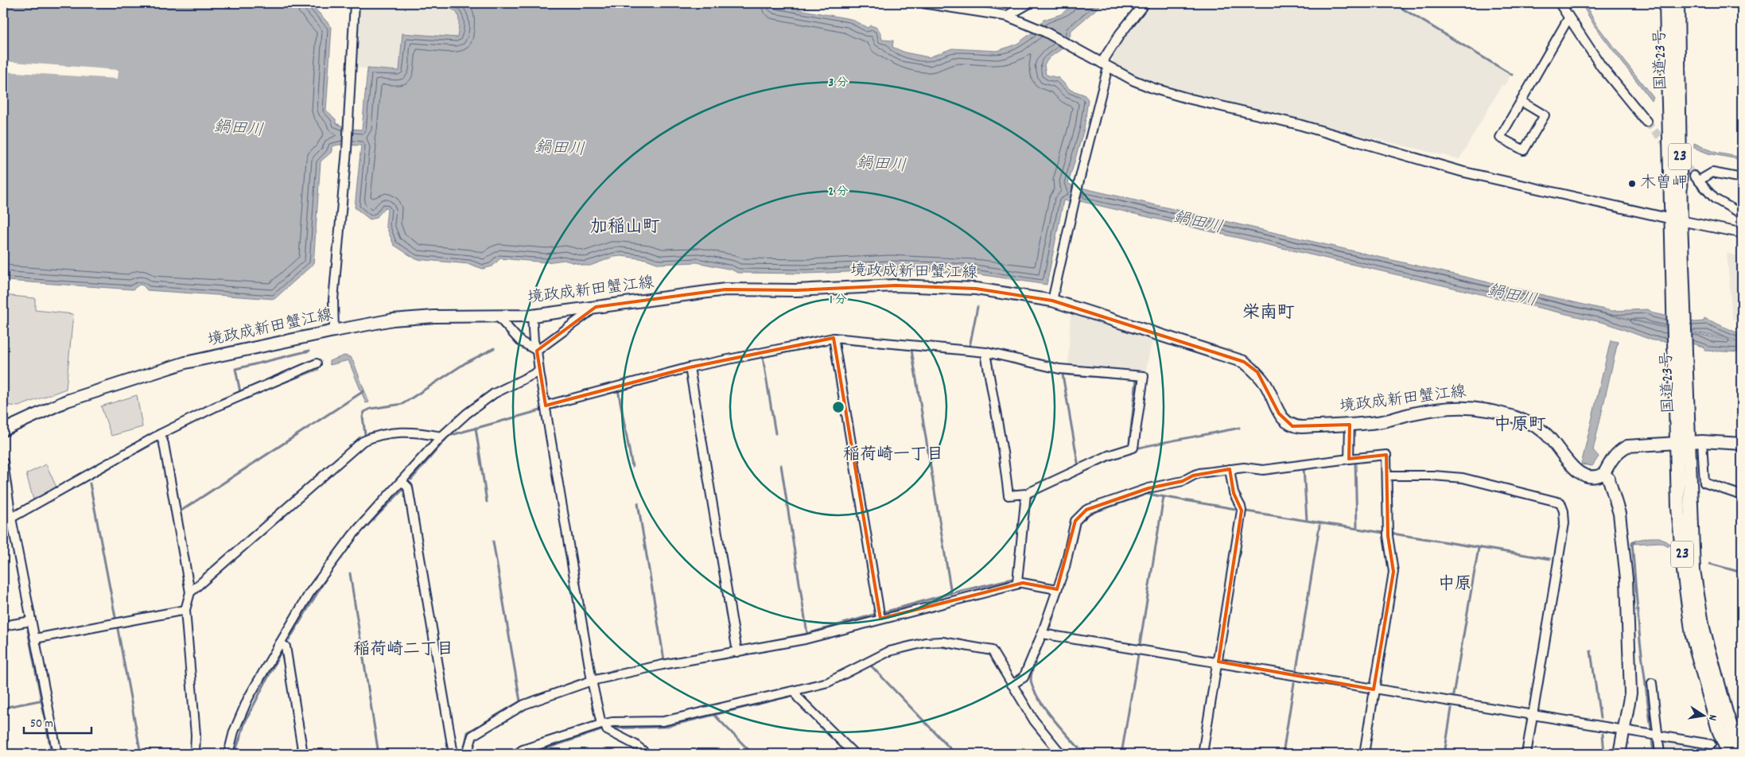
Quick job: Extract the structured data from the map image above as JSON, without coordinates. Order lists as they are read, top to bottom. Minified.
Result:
{"streets":{"highway":["国道23号","23"],"main road":["境政成新田蟹江線"]},"districts":["加稲山町","栄南町","中原町","稲荷崎一丁目","中原","稲荷崎二丁目"],"water":["鍋田川"],"places":["木曽岬"],"scale_bar":"50 m","north":"right","rings":["3 分","2 分","1 分"]}
